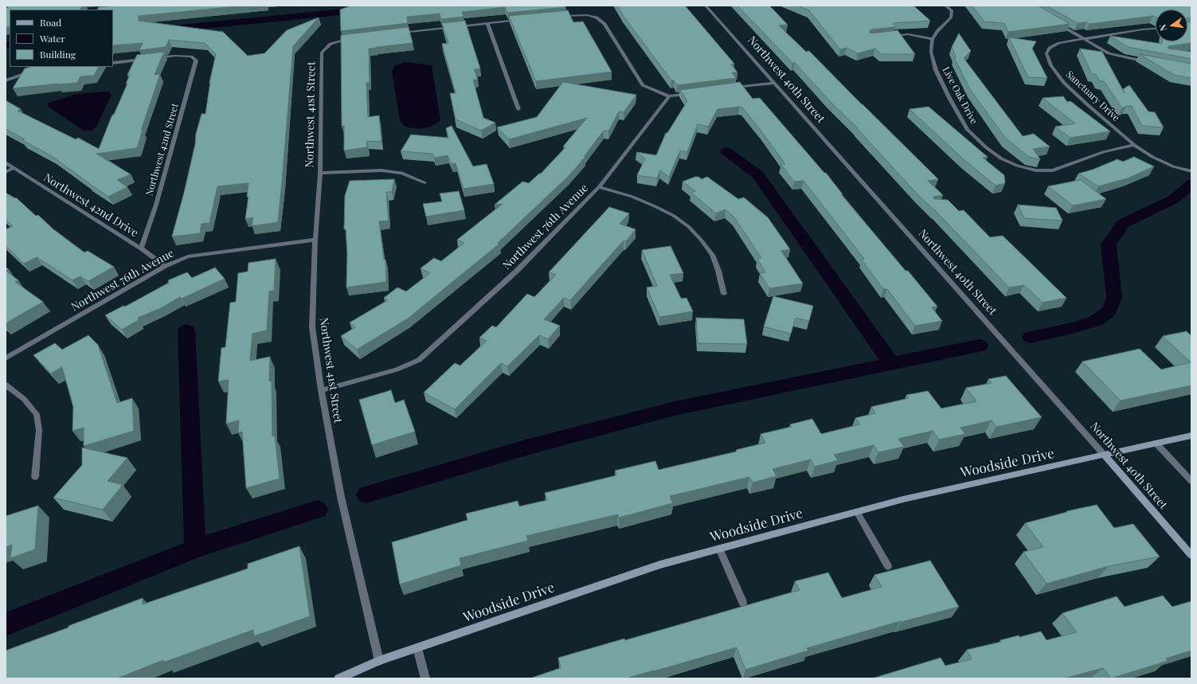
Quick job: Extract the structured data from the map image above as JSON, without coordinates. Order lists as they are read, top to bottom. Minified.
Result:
{"streets":{"street":["Northwest 40th Street","Live Oak Drive","Sanctuary Drive","Northwest 41st Street","Northwest 42nd Street","Northwest 42nd Drive","Northwest 76th Avenue","Woodside Drive"]},"crossings":[["Northwest 40th Street","Woodside Drive"],["Live Oak Drive","Sanctuary Drive"],["Northwest 41st Street","Northwest 76th Avenue"],["Northwest 41st Street","Woodside Drive"],["Northwest 42nd Street","Northwest 42nd Drive"],["Northwest 42nd Drive","Northwest 76th Avenue"]],"legend":["Road","Water","Building"],"north":"left"}
